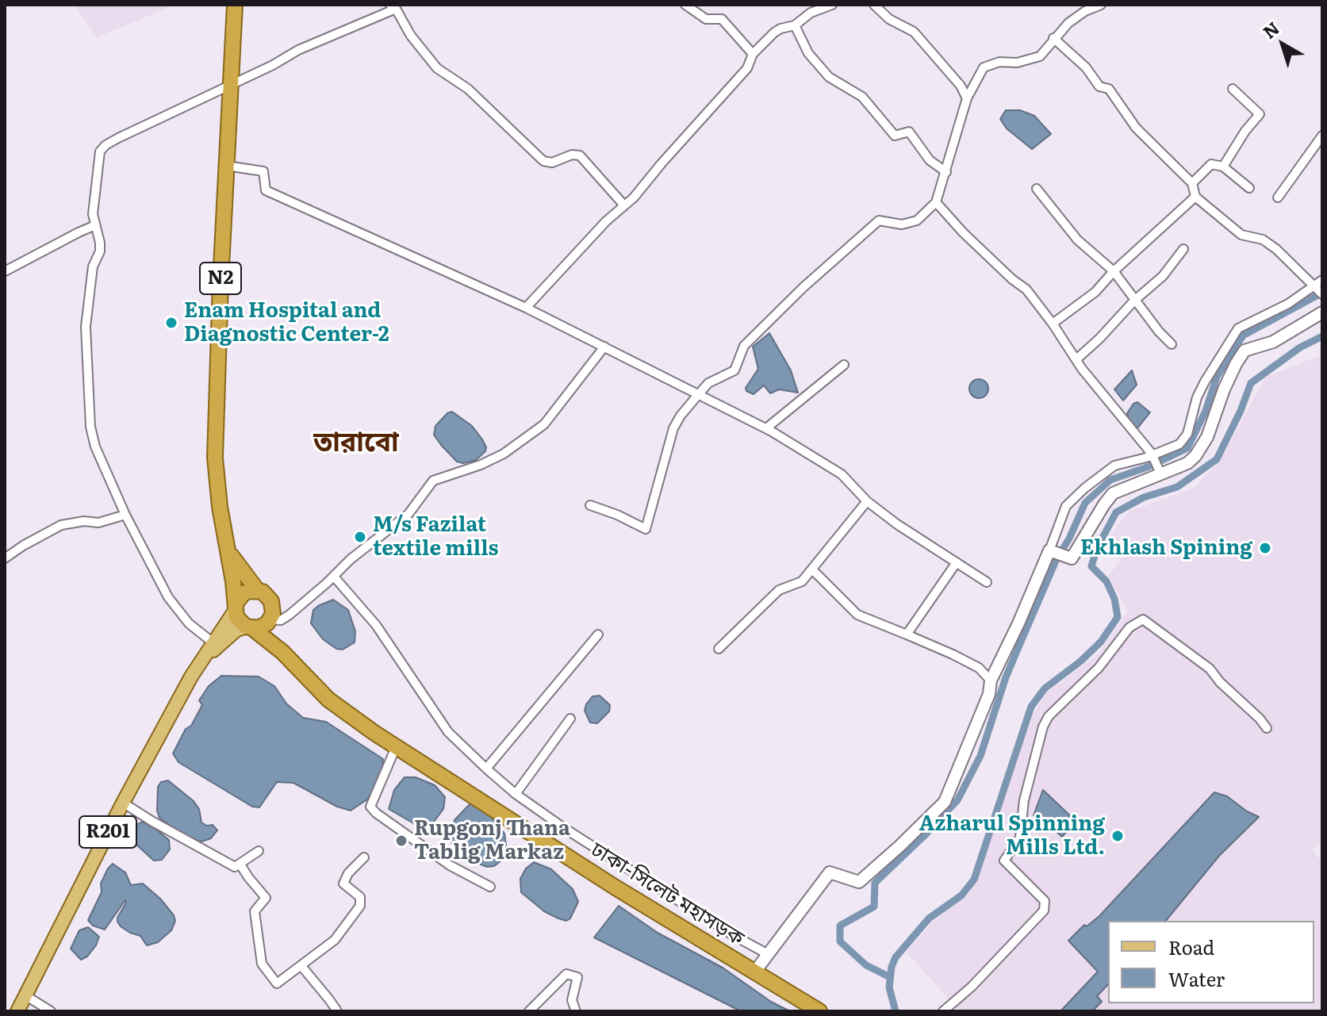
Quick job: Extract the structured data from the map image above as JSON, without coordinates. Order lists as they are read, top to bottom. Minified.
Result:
{"streets":{"highway":["N2","ঢাকা-সিলেট মহাসড়ক"],"main road":["R201"]},"crossings":[["N2","ঢাকা-সিলেট মহাসড়ক"]],"districts":["তারাবো"],"places":["Enam Hospital and Diagnostic Center-2","M/s Fazilat textile mills","Ekhlash Spining","Azharul Spinning Mills Ltd.","Rupgonj Thana Tablig Markaz"],"legend":["Road","Water"],"north":"top left"}
